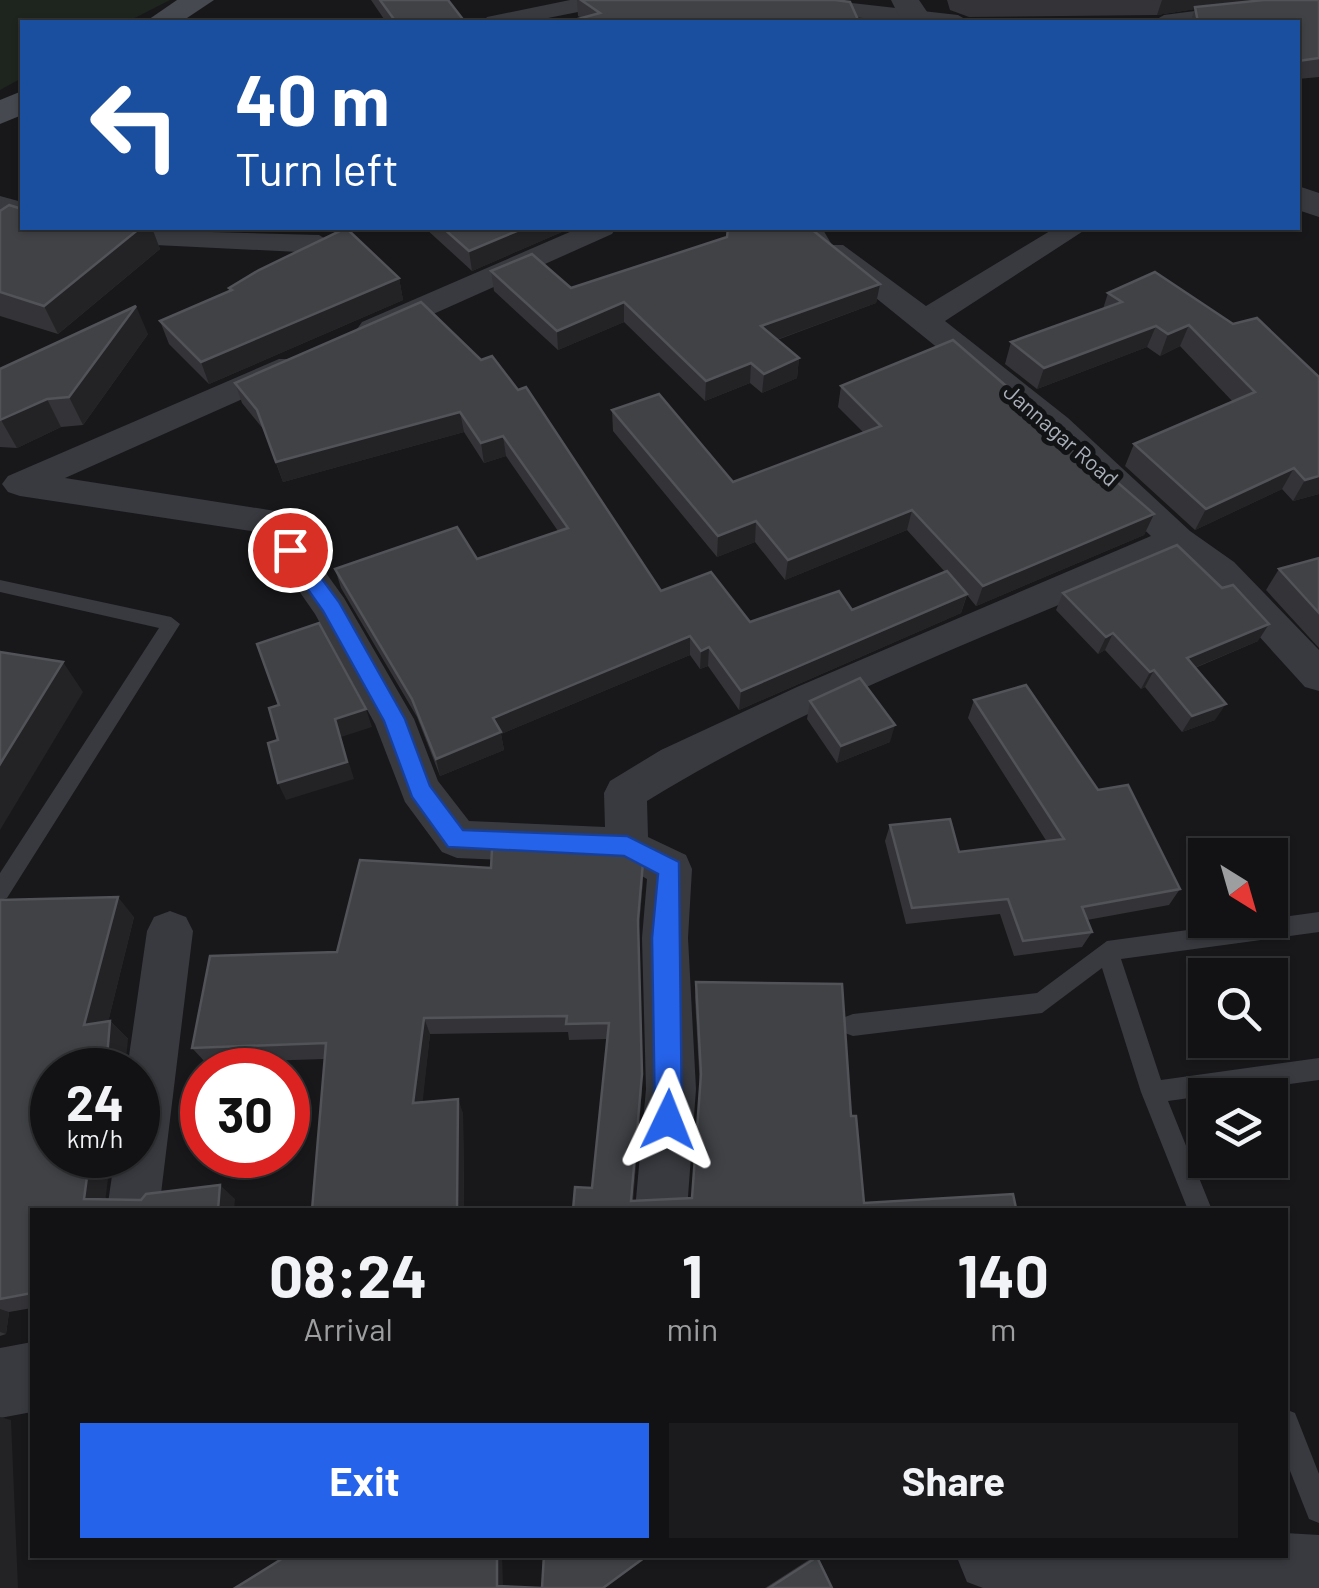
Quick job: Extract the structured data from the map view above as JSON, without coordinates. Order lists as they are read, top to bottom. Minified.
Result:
{"streets":{"street":["Jannagar Road"]},"north":"bottom right","page":{"turn":["40 m","Turn left"],"speed":"24 km/h","limit":"30","eta":["08:24","Arrival","1","min","140","m"],"buttons":["Exit","Share"]}}
